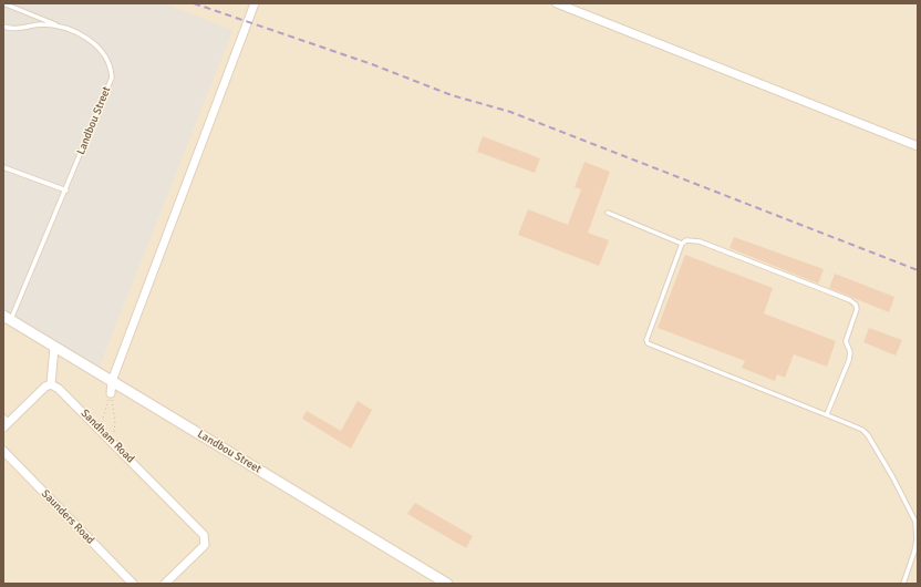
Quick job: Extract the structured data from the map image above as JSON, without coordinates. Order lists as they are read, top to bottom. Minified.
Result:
{"streets":{"street":["Landbou Street","Sandham Road","Saunders Road"]}}
